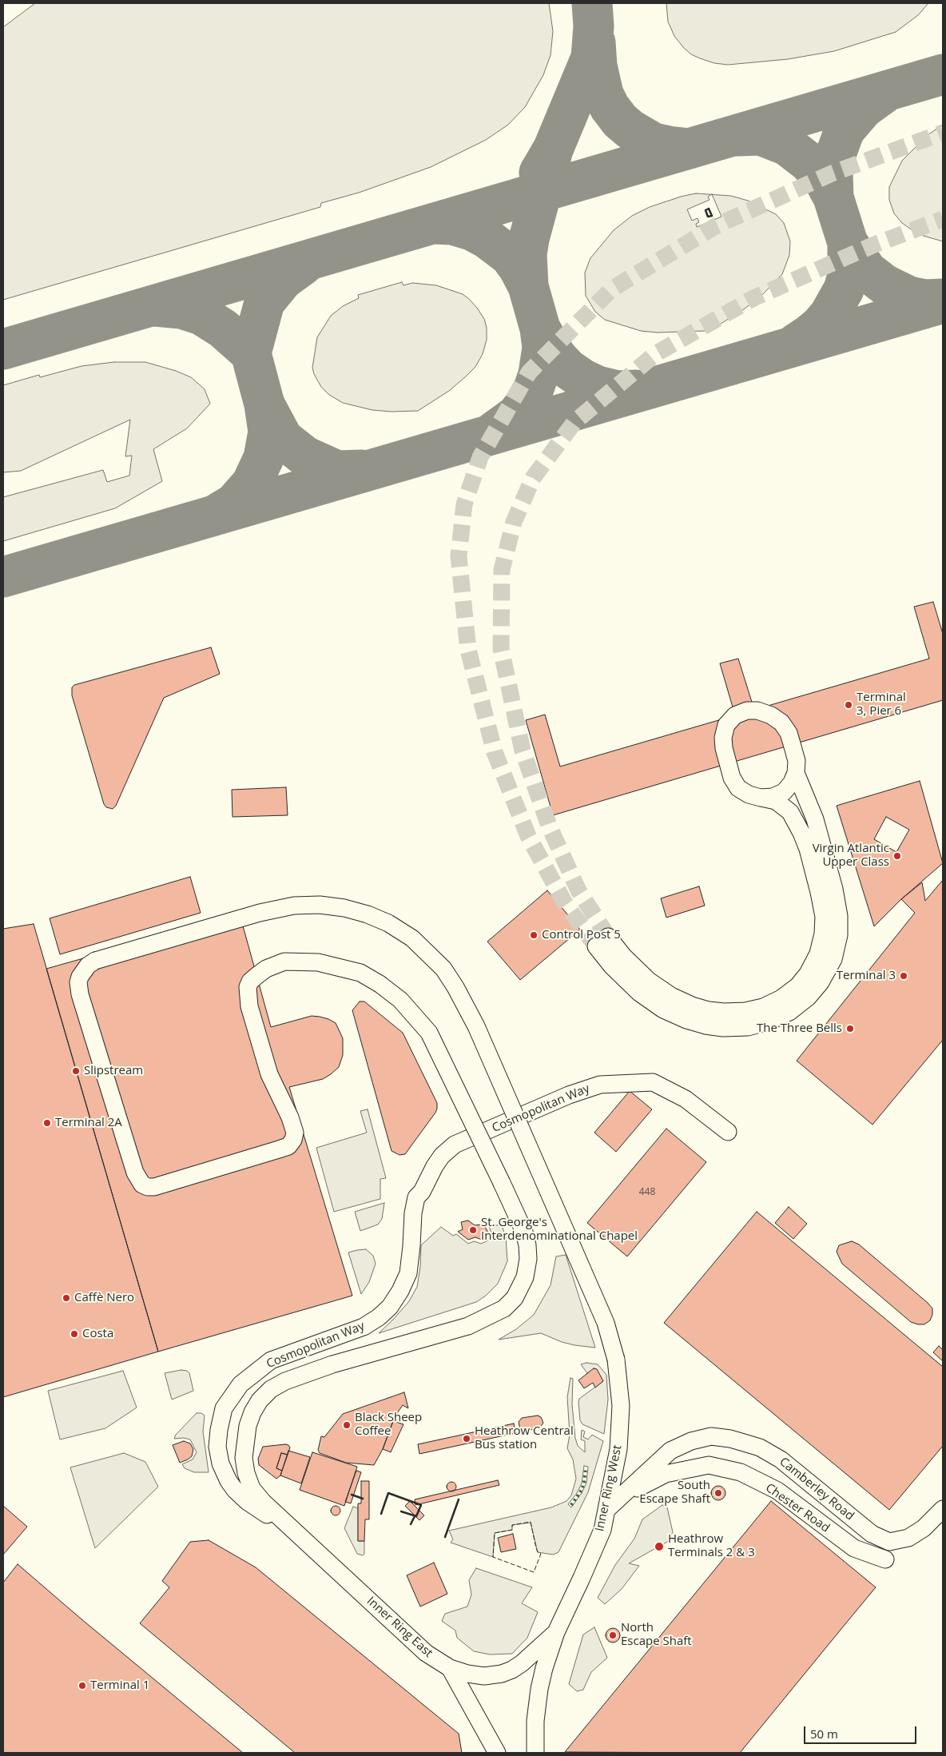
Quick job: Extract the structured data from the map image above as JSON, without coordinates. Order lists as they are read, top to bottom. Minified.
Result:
{"streets":{"street":["Cosmopolitan Way","Inner Ring West","Camberley Road","Chester Road","Inner Ring East"]},"crossings":[["Cosmopolitan Way","Inner Ring West"],["Cosmopolitan Way","Inner Ring East"],["Inner Ring West","Camberley Road"],["Inner Ring West","Chester Road"],["Inner Ring West","Inner Ring East"],["Camberley Road","Chester Road"]],"places":["Terminal 3, Pier 6","Virgin Atlantic Upper Class","Control Post 5","Terminal 3","The Three Bells","Slipstream","Terminal 2A","St. George's Interdenominational Chapel","Caffè Nero","Costa","Black Sheep Coffee","Heathrow Central Bus station","South Escape Shaft","Heathrow Terminals 2 & 3","North Escape Shaft","Terminal 1"],"house_numbers":["448"],"scale_bar":"50 m"}
